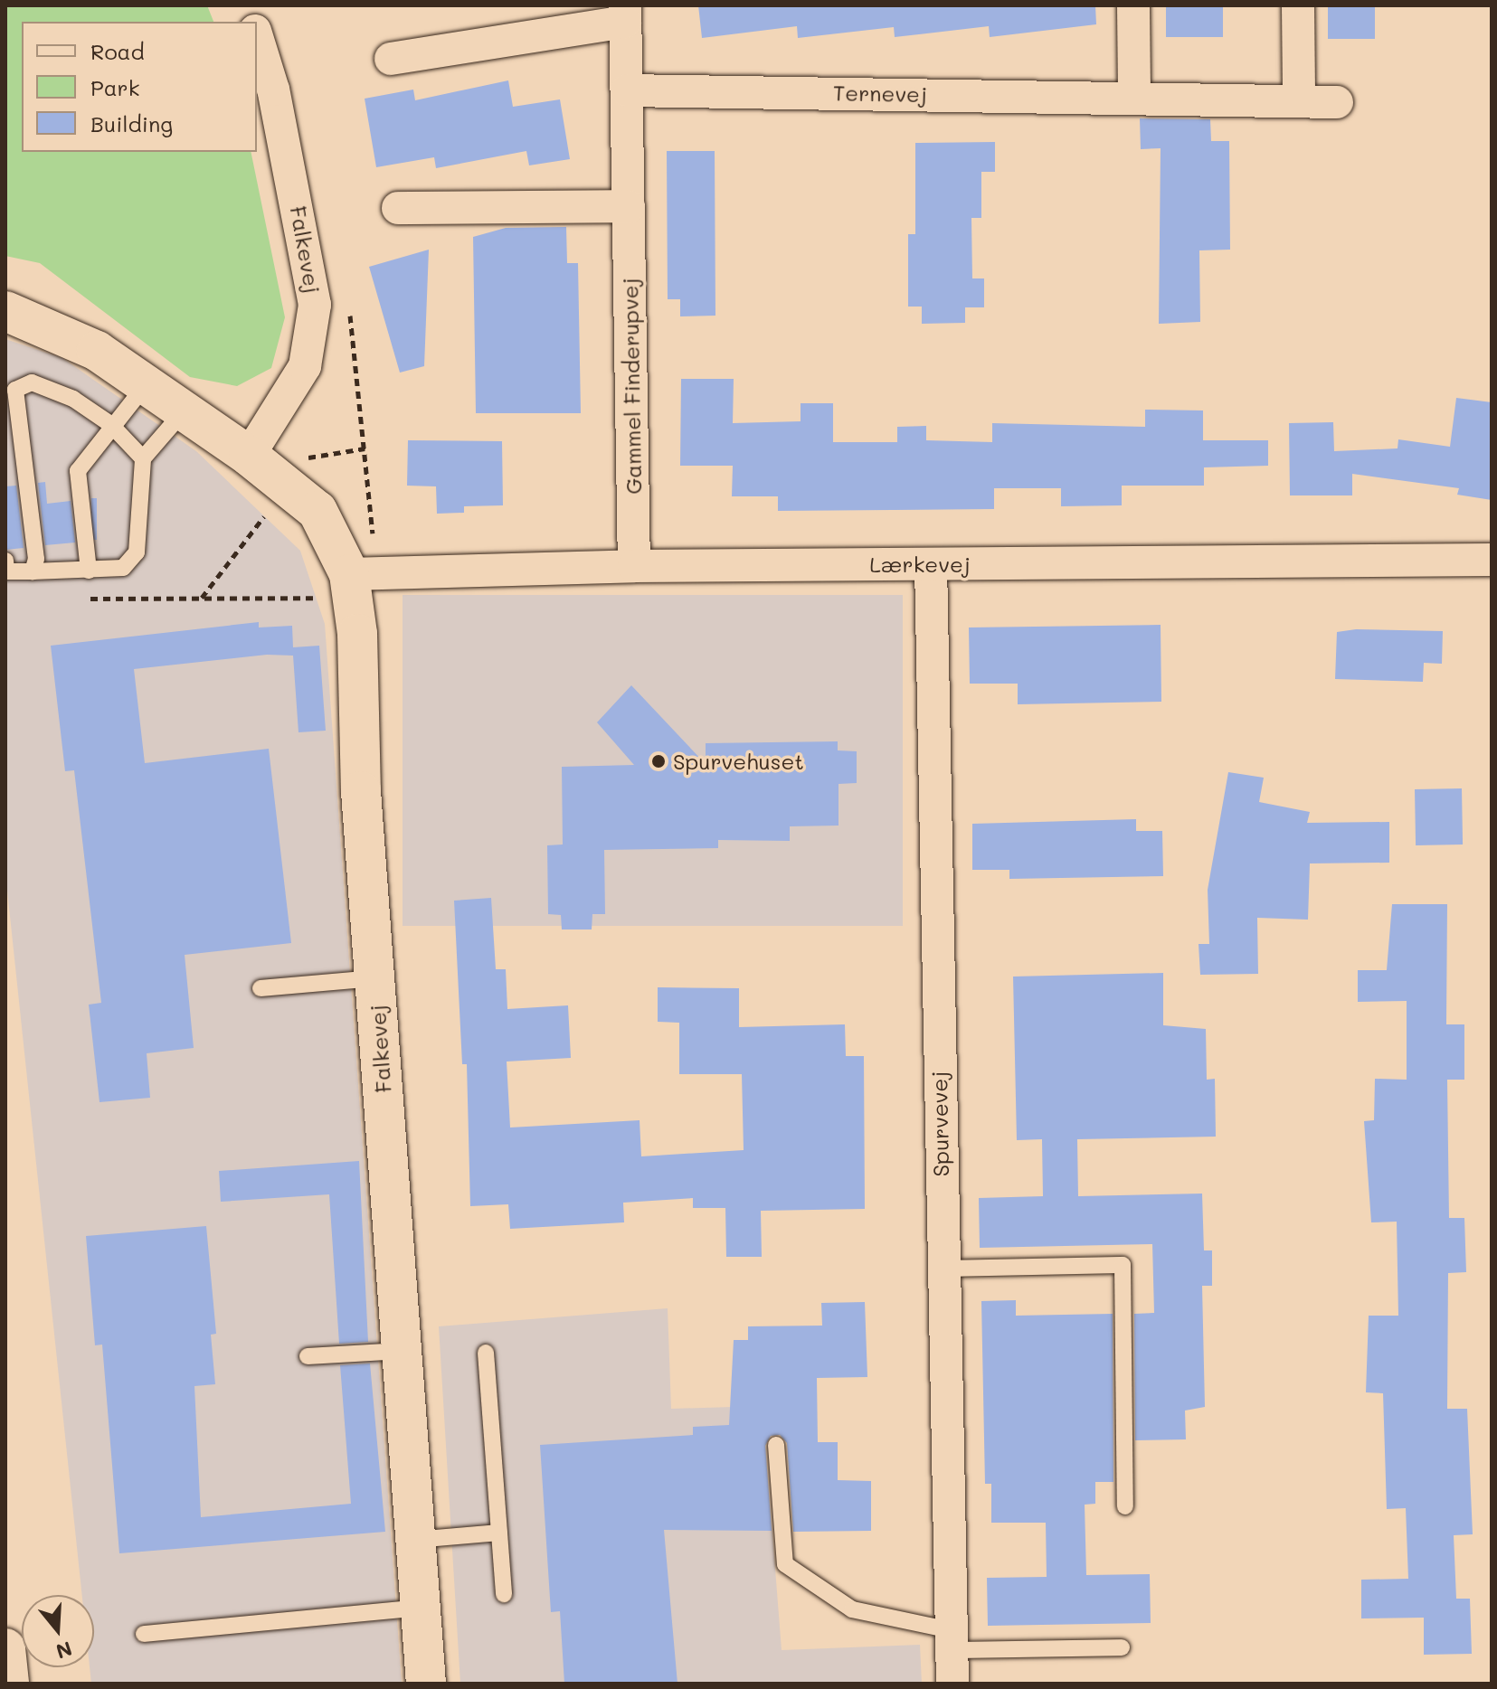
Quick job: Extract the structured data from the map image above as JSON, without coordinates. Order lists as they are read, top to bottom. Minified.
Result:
{"streets":{"street":["Ternevej","Falkevej","Gammel Finderupvej","Lærkevej","Spurvevej"]},"crossings":[["Ternevej","Gammel Finderupvej"],["Falkevej","Lærkevej"],["Gammel Finderupvej","Lærkevej"],["Lærkevej","Spurvevej"]],"places":["Spurvehuset"],"legend":["Road","Park","Building"],"north":"bottom"}
